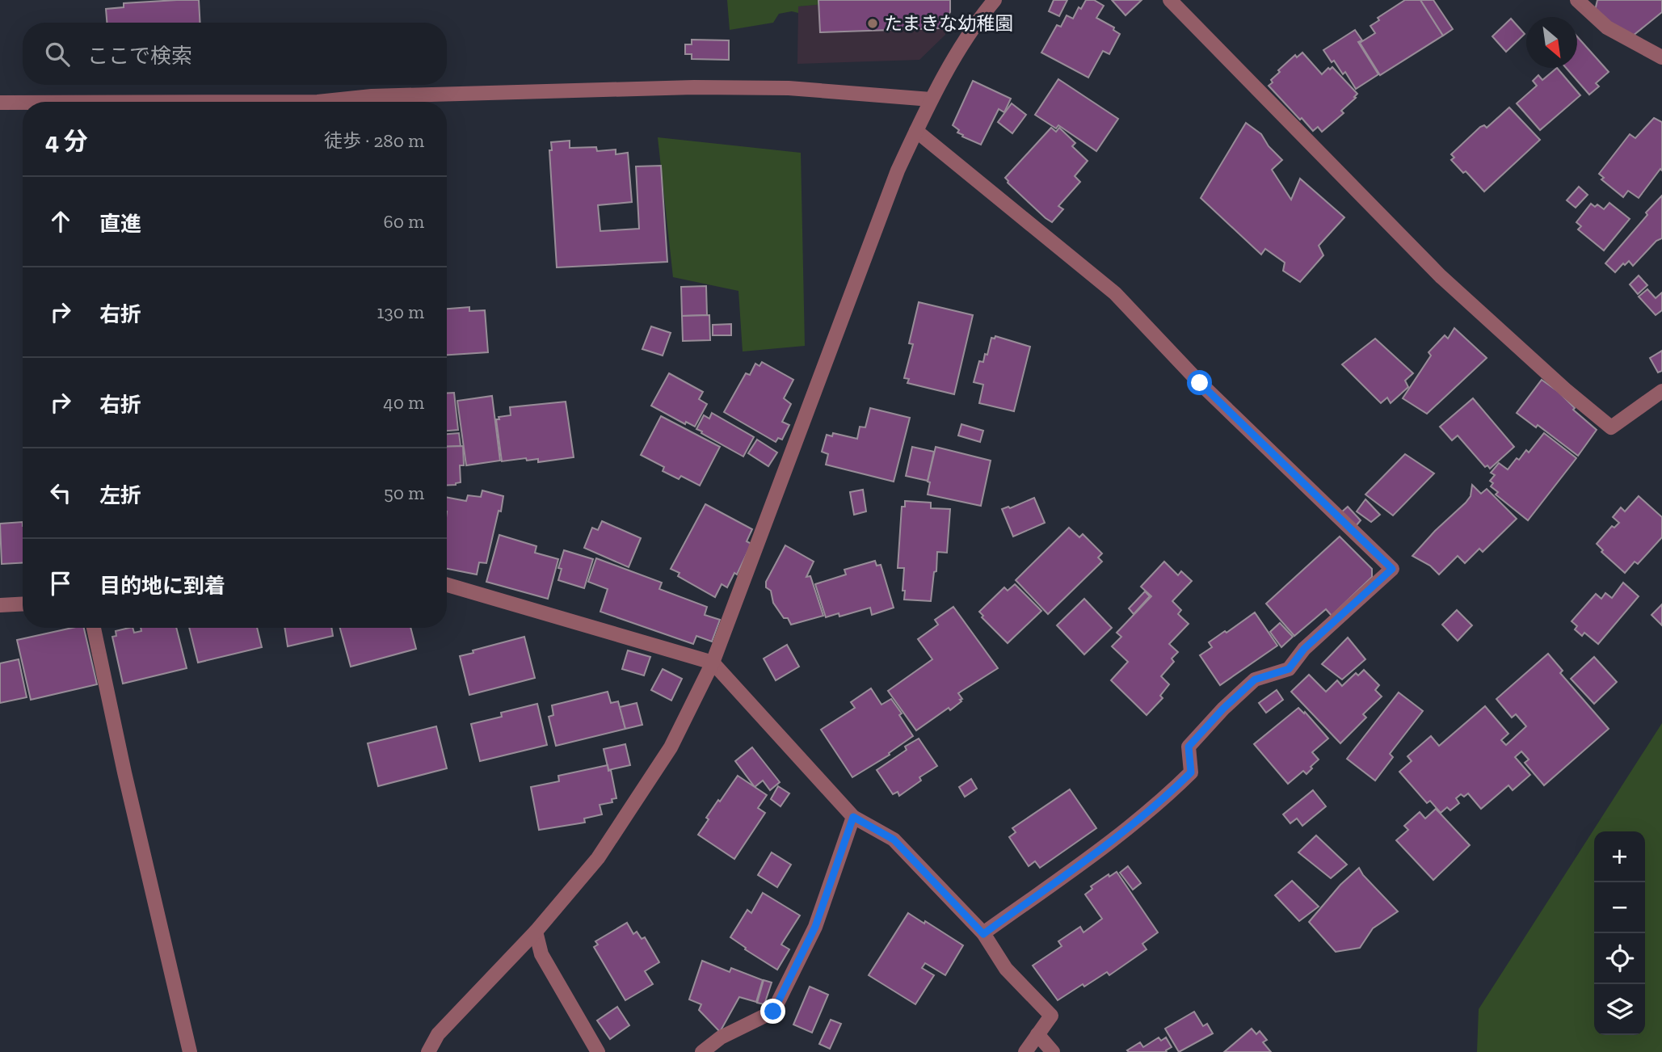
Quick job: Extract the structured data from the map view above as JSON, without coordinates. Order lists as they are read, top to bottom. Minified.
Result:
{"places":["たまきな幼稚園"],"north":"bottom right","page":{"search":"ここで検索","heading":["4 分","徒歩 · 280 m"],"list":[["直進","60 m"],["右折","130 m"],["右折","40 m"],["左折","50 m"],"目的地に到着"],"map_buttons":["+","−"]}}
